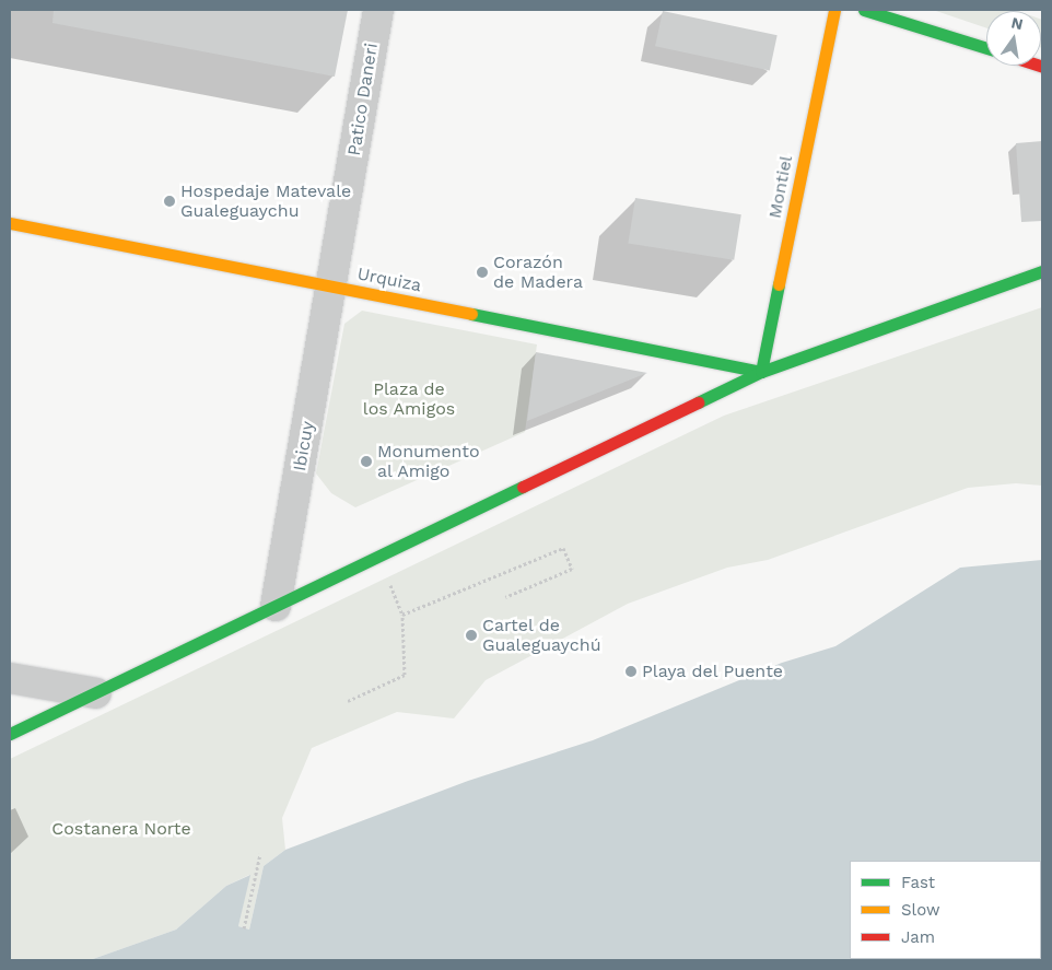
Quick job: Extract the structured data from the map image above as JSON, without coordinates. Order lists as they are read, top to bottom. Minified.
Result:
{"streets":{"main road":["Montiel","Urquiza"],"street":["Patico Daneri","Ibicuy"]},"crossings":[["Patico Daneri","Urquiza"],["Patico Daneri","Ibicuy"],["Montiel","Urquiza"],["Urquiza","Ibicuy"]],"parks":["Plaza de los Amigos","Costanera Norte"],"places":["Hospedaje Matevale Gualeguaychu","Corazón de Madera","Monumento al Amigo","Cartel de Gualeguaychú","Playa del Puente"],"legend":["Fast","Slow","Jam"],"north":"top"}
